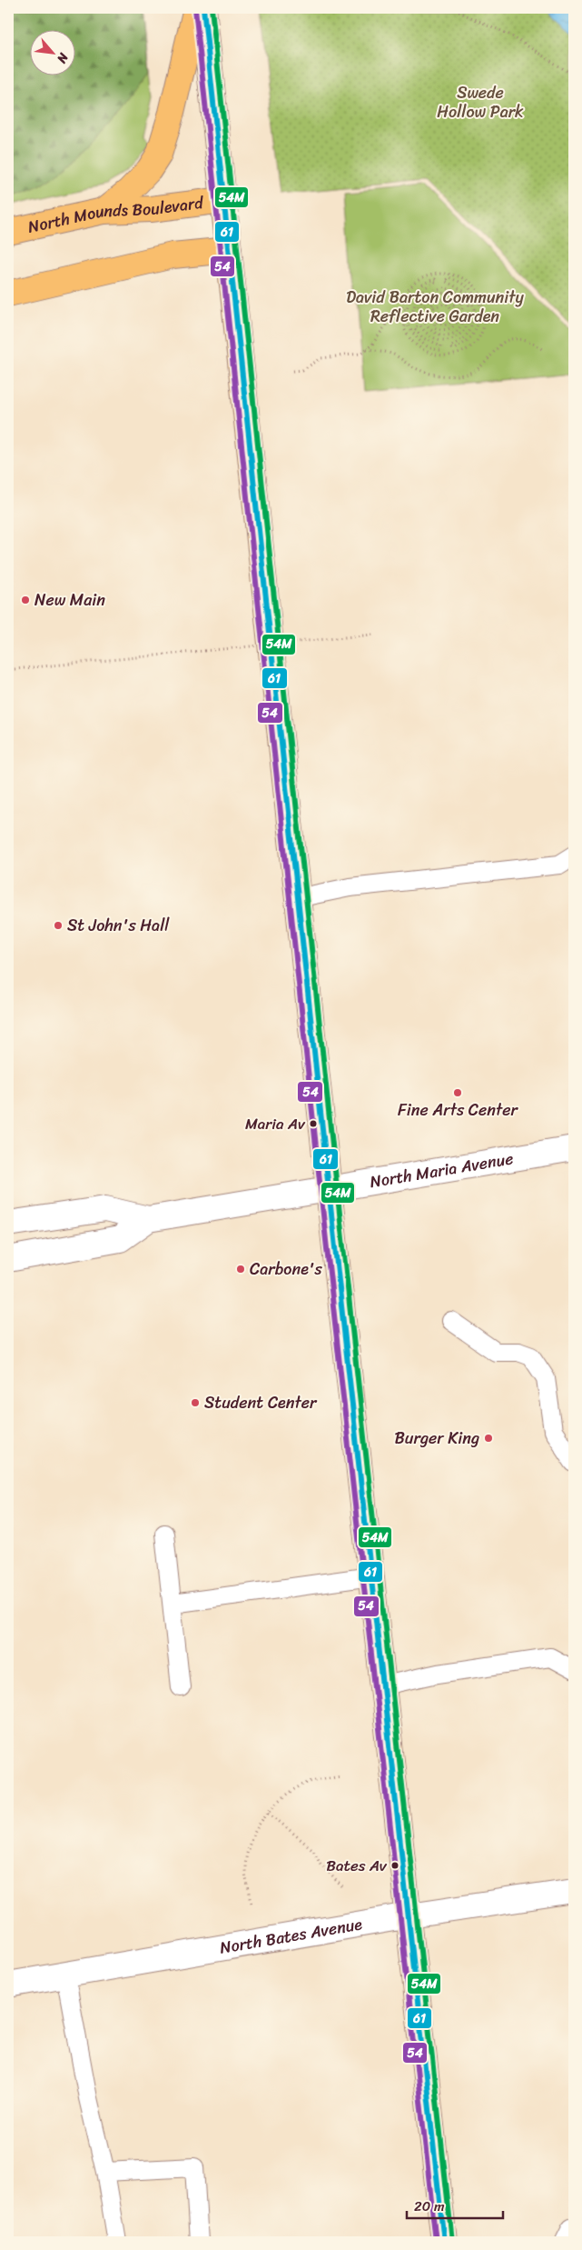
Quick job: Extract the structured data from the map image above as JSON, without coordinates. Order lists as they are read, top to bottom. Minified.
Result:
{"streets":{"main road":["North Mounds Boulevard"],"street":["North Maria Avenue","North Bates Avenue"]},"parks":["Swede Hollow Park","David Barton Community Reflective Garden"],"places":["New Main","St John's Hall","Fine Arts Center","Maria Av","Carbone's","Student Center","Burger King","Bates Av"],"lines":["transit line 61","transit line 54M","transit line 54"],"scale_bar":"20 m","north":"bottom right"}
